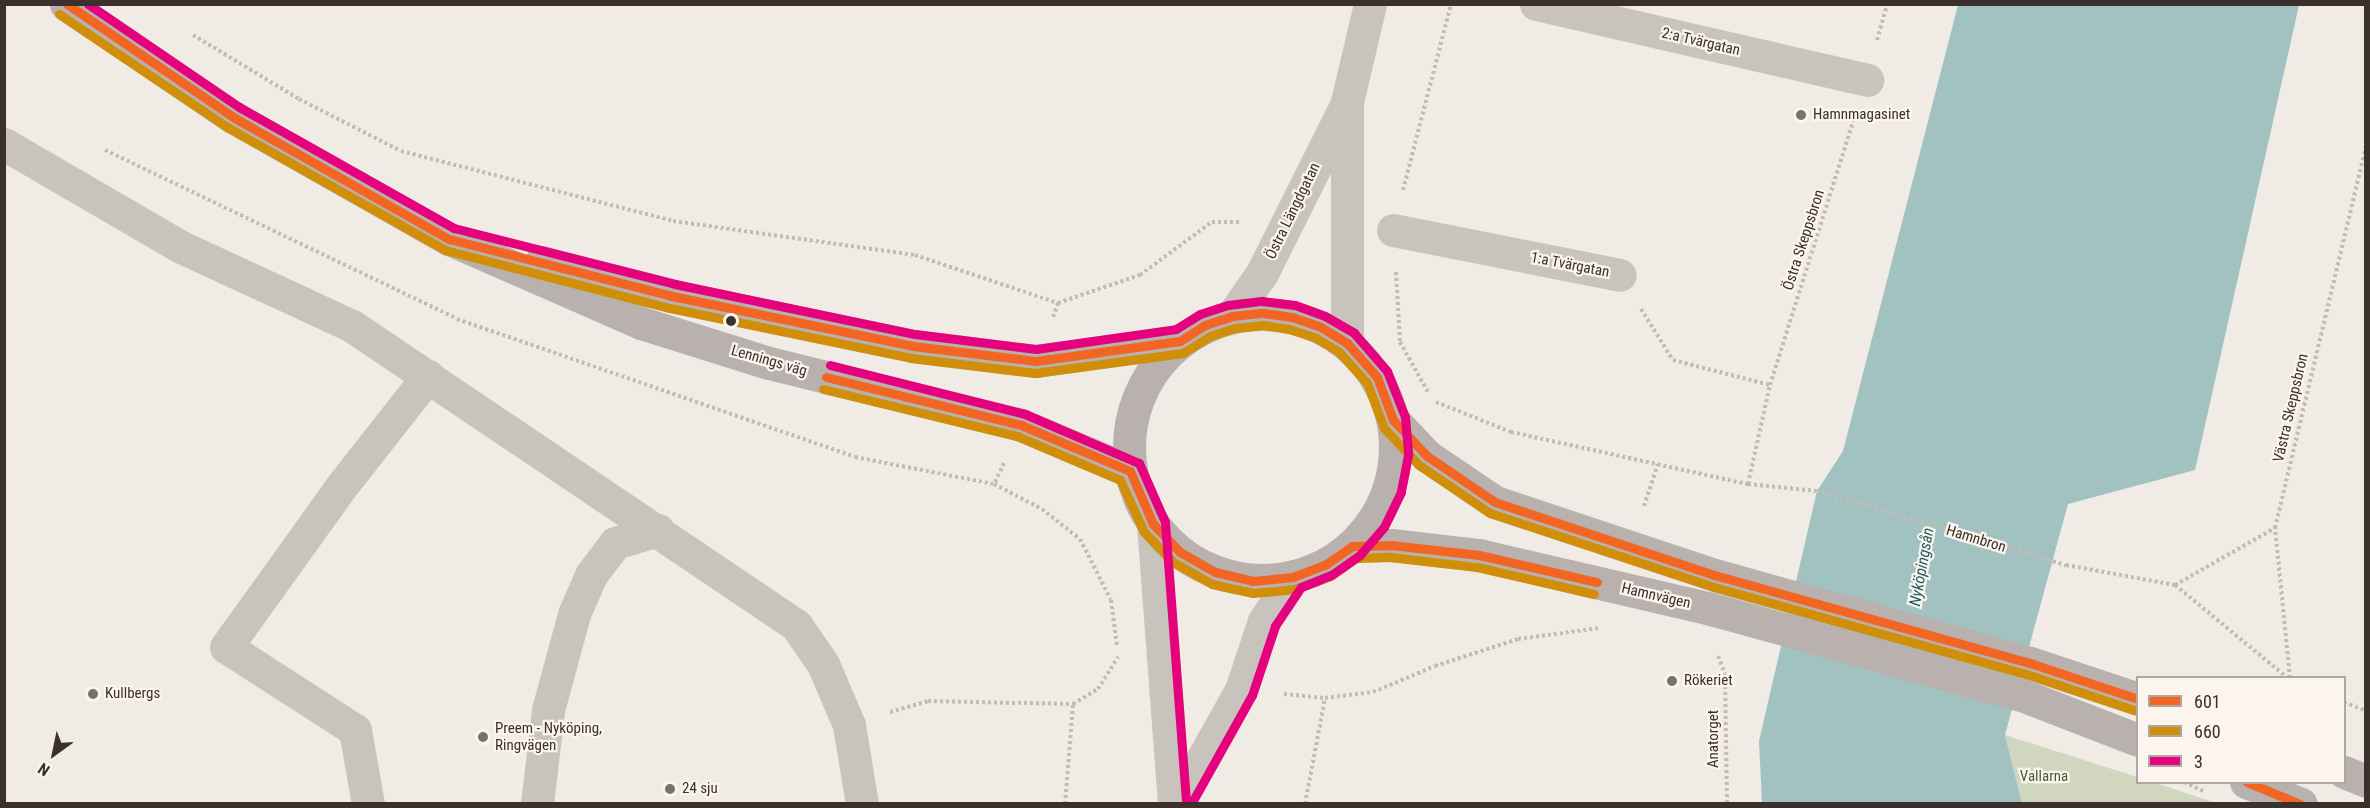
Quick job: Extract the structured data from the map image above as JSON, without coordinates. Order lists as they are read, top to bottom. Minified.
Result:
{"streets":{"main road":["Lennings väg","Hamnvägen"],"street":["2:a Tvärgatan","Östra Längdgatan","1:a Tvärgatan"],"path":["Östra Skeppsbron","Västra Skeppsbron","Hamnbron","Anatorget"]},"crossings":[["2:a Tvärgatan","Östra Skeppsbron"],["Östra Skeppsbron","1:a Tvärgatan"],["Östra Skeppsbron","Hamnbron"],["1:a Tvärgatan","Hamnbron"]],"water":["Nyköpingsån"],"parks":["Vallarna"],"places":["Hamnmagasinet","Rökeriet","Kullbergs","Preem - Nyköping, Ringvägen","24 sju"],"lines":["transit line 601","transit line 3","transit line 660"],"legend":["601","660","3"],"north":"bottom left"}
